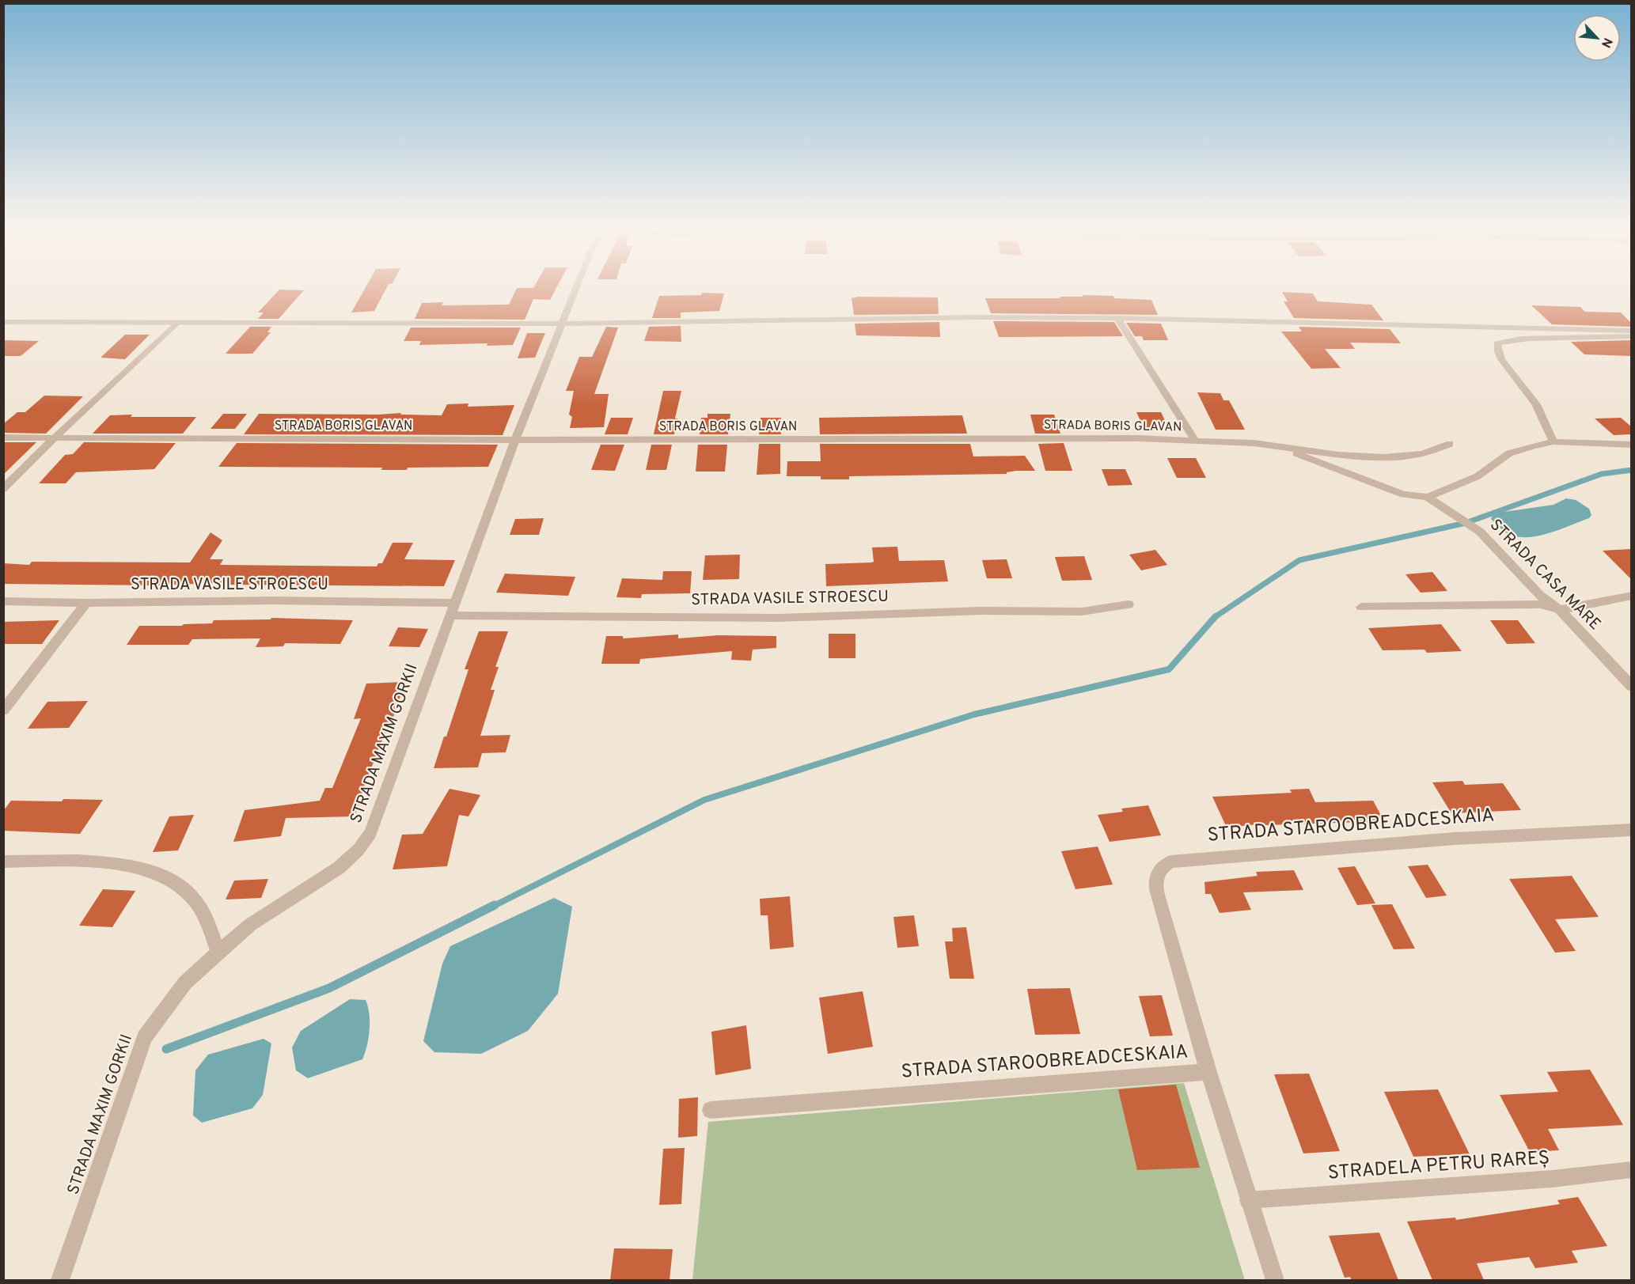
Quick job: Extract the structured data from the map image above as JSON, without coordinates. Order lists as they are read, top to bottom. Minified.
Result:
{"streets":{"street":["STRADA BORIS GLAVAN","STRADA CASA MARE","STRADA VASILE STROESCU","STRADA MAXIM GORKII","STRADA STAROOBREADCESKAIA"],"lane":["STRADELA PETRU RAREȘ"]},"crossings":[["STRADA BORIS GLAVAN","STRADA MAXIM GORKII"],["STRADA VASILE STROESCU","STRADA MAXIM GORKII"]],"north":"bottom right"}
